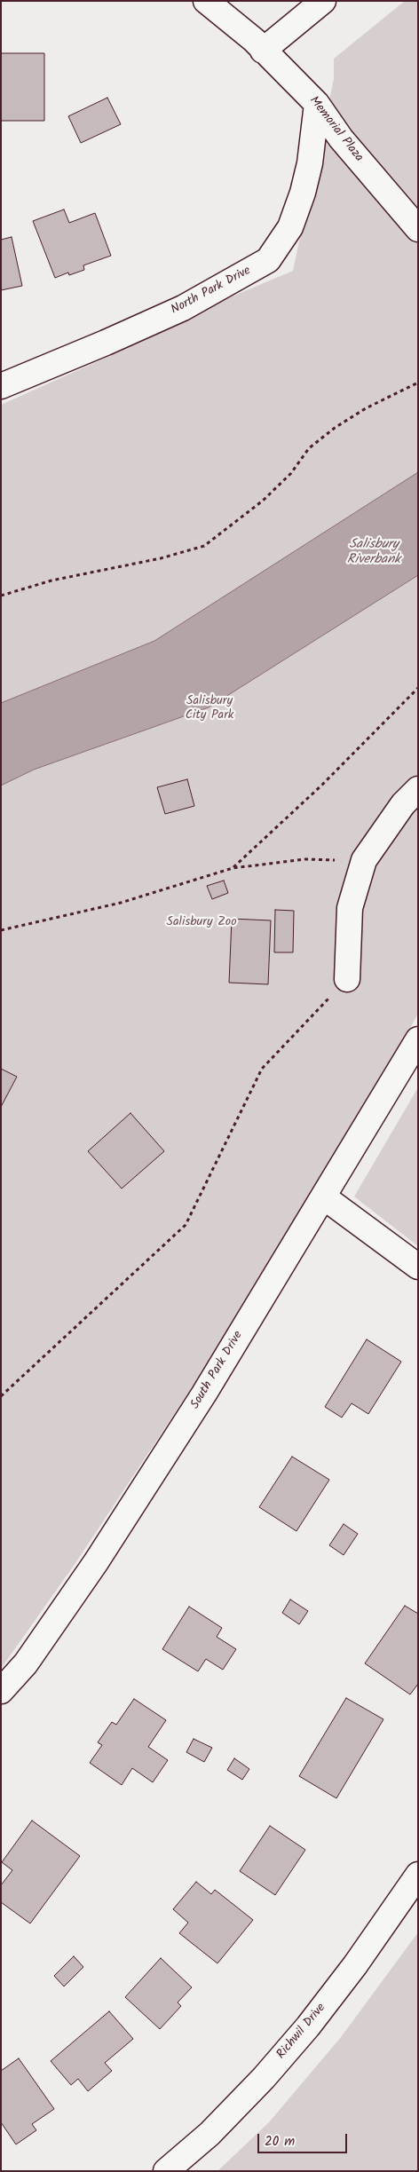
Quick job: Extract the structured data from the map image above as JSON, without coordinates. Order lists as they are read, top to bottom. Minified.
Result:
{"streets":{"street":["Memorial Plaza","North Park Drive","South Park Drive","Richwil Drive"]},"crossings":[["Memorial Plaza","North Park Drive"]],"water":["Salisbury Riverbank"],"parks":["Salisbury City Park","Salisbury Zoo"],"scale_bar":"20 m"}
